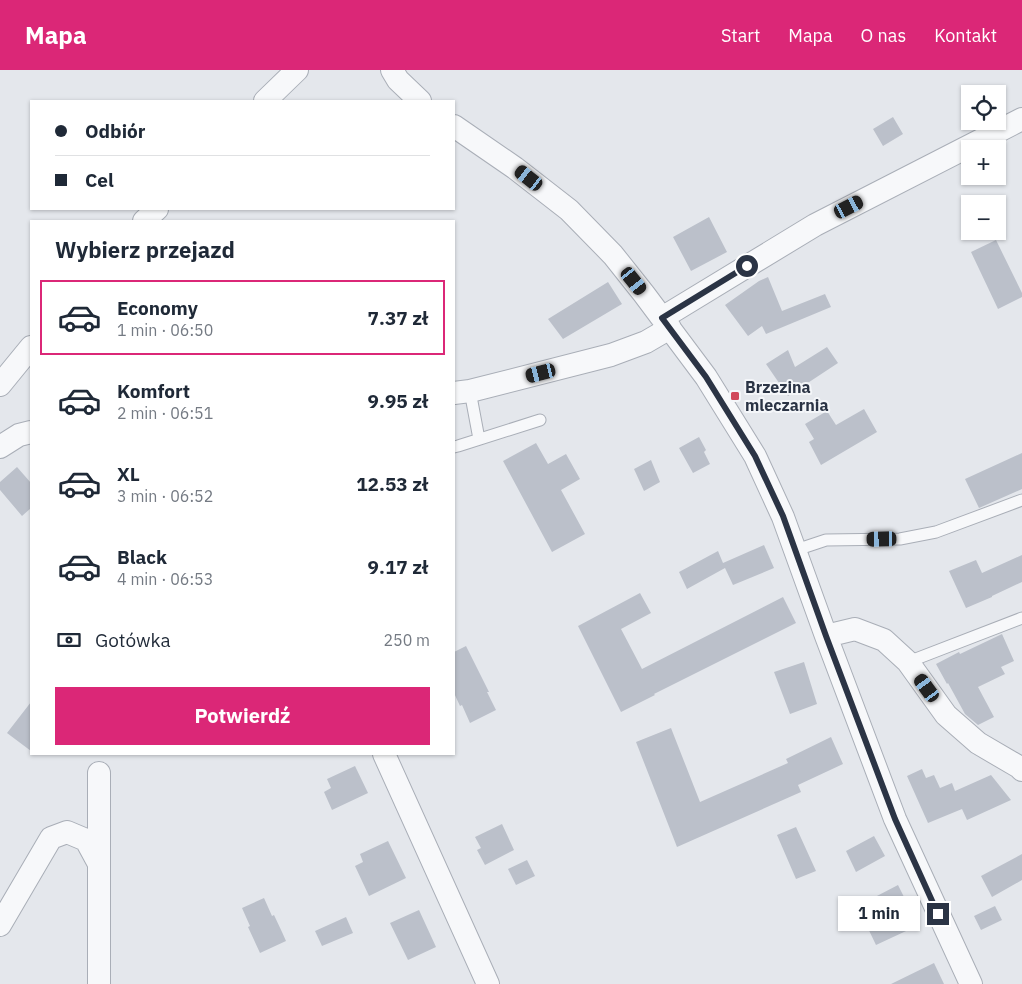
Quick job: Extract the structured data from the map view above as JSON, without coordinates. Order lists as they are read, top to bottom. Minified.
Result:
{"places":{"transit":["Brzezina mleczarnia"]},"page":{"header":"Mapa","nav":["Start","Mapa","O nas","Kontakt"],"map_buttons":["+","−"],"banner":["Odbiór","Cel"],"heading":"Wybierz przejazd","list":[{"name":"Economy","note":"1 min · 06:50","value":"7.37 zł"},{"name":"Komfort","note":"2 min · 06:51","value":"9.95 zł"},{"name":"XL","note":"3 min · 06:52","value":"12.53 zł"},{"name":"Black","note":"4 min · 06:53","value":"9.17 zł"}],"pay":["Gotówka","250 m"],"buttons":"Potwierdź","bubble":"1 min"}}
